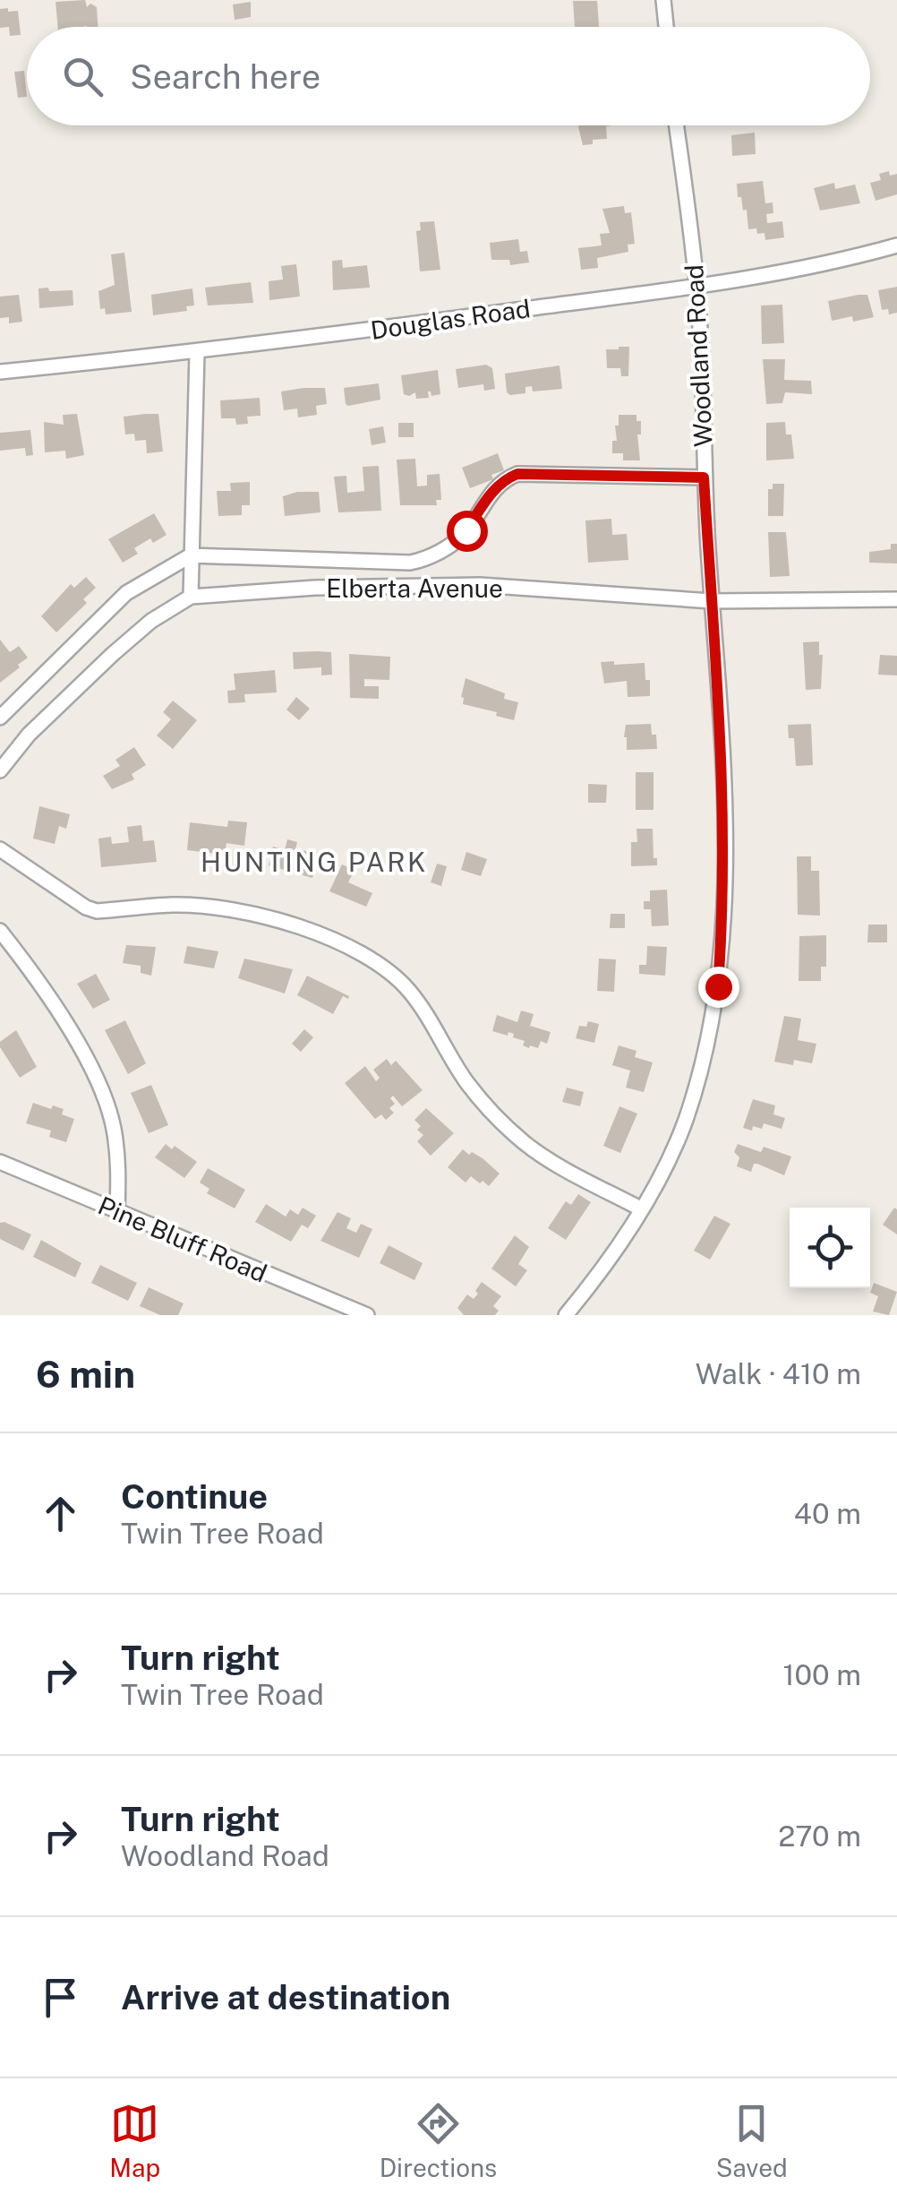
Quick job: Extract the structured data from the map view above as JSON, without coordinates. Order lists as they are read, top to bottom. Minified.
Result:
{"streets":{"street":["Douglas Road","Woodland Road","Elberta Avenue","Pine Bluff Road"]},"crossings":[["Douglas Road","Woodland Road"],["Woodland Road","Elberta Avenue"]],"districts":["HUNTING PARK"],"page":{"search":"Search here","heading":["6 min","Walk · 410 m"],"list":[["Continue","Twin Tree Road","40 m"],["Turn right","Twin Tree Road","100 m"],["Turn right","Woodland Road","270 m"],"Arrive at destination"],"nav":["Map","Directions","Saved"]}}
